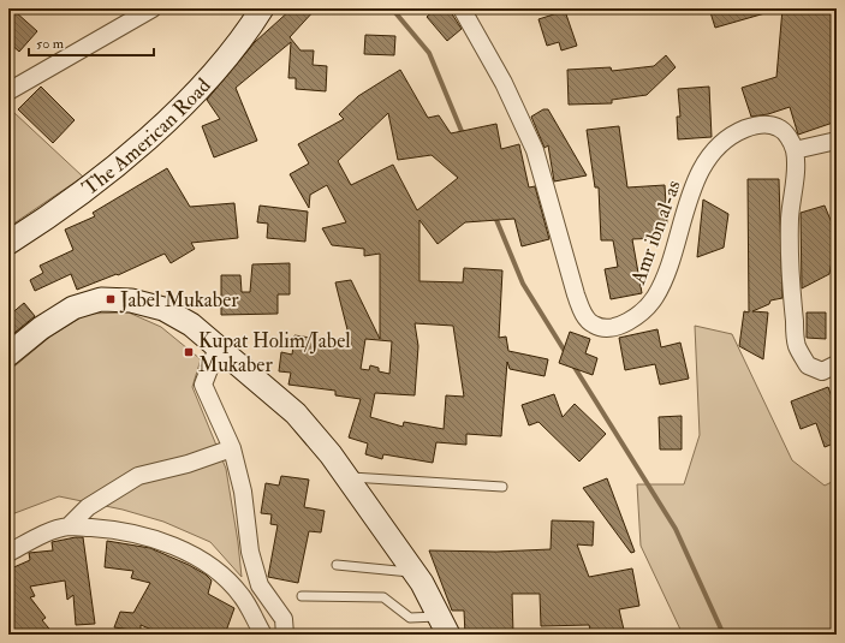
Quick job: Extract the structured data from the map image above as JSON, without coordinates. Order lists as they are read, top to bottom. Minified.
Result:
{"streets":{"street":["The American Road","Amr ibn al-as"]},"places":{"transit":["Jabel Mukaber","Kupat Holim/Jabel Mukaber"]},"scale_bar":"50 m"}
